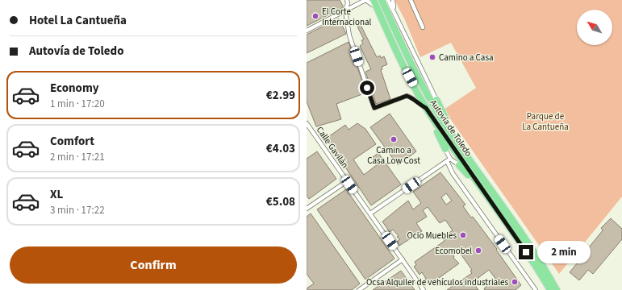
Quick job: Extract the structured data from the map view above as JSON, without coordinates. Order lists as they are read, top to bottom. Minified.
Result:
{"streets":{"highway":["Autovía de Toledo"],"street":["Calle Gavilán"]},"parks":["Parque de La Cantueña"],"places":["El Corte Internacional","Camino a Casa","Camino a Casa Low Cost","Ocio Muebles","Ecomobel","Ocsa Alquiler de vehículos industriales"],"north":"top left","page":{"banner":["Hotel La Cantueña","Autovía de Toledo"],"list":[{"name":"Economy","note":"1 min · 17:20","value":"€2.99"},{"name":"Comfort","note":"2 min · 17:21","value":"€4.03"},{"name":"XL","note":"3 min · 17:22","value":"€5.08"}],"buttons":"Confirm","bubble":"2 min"}}
